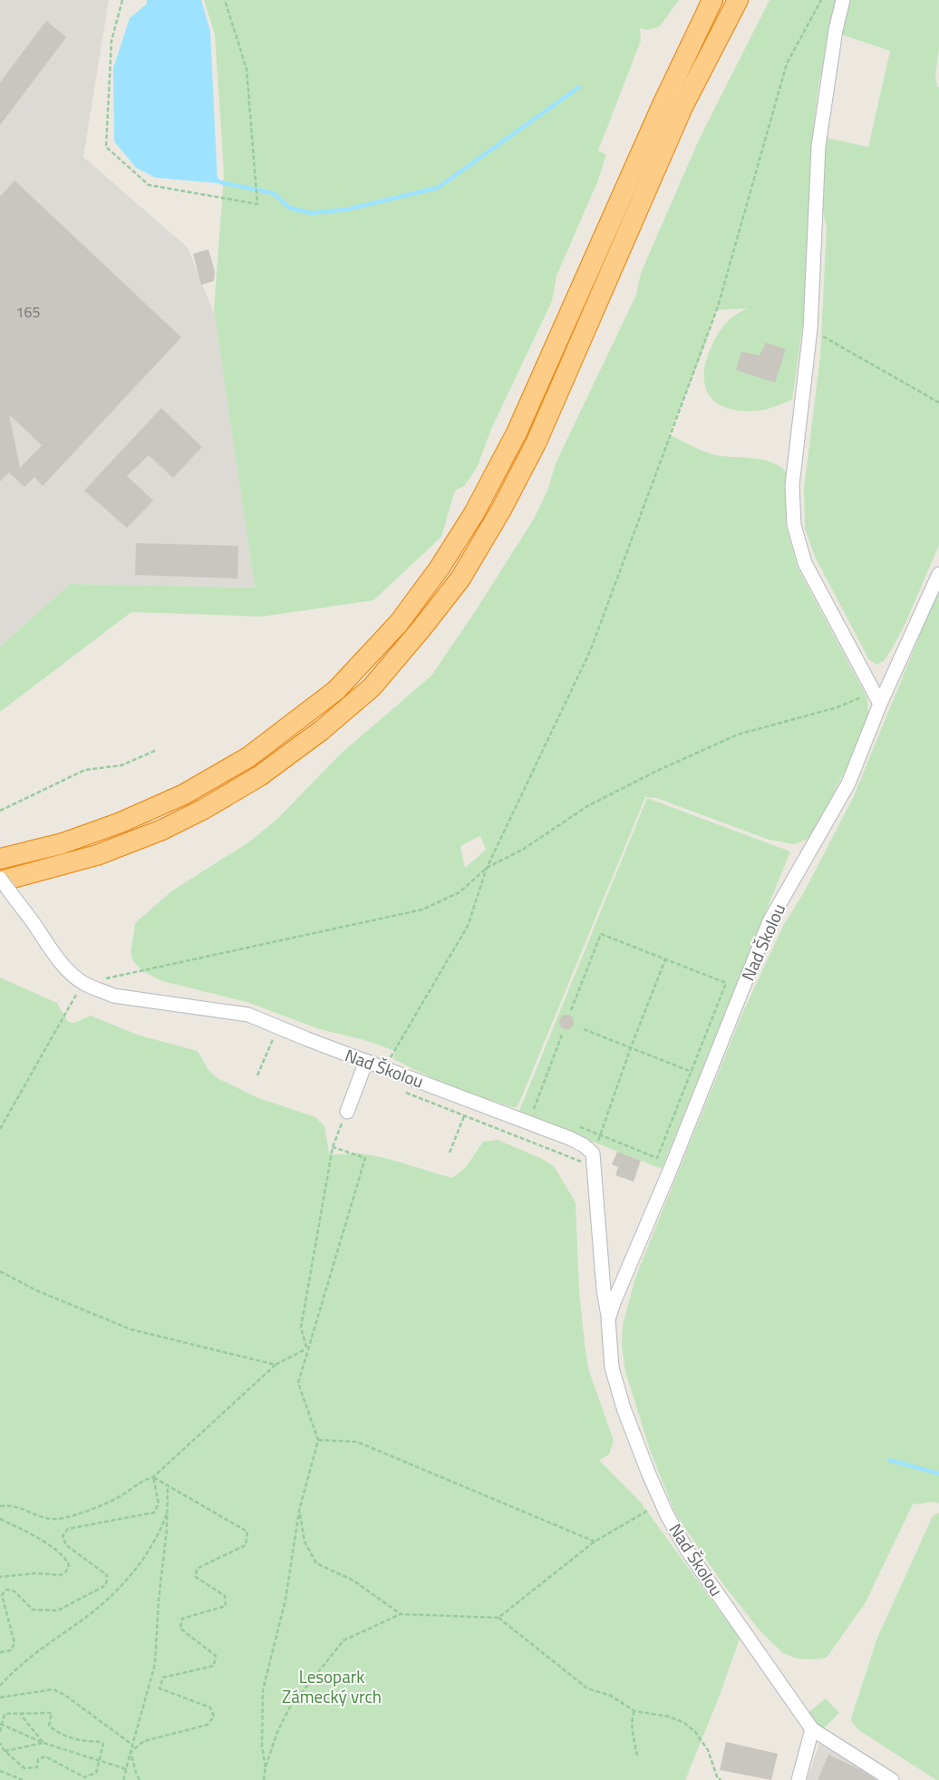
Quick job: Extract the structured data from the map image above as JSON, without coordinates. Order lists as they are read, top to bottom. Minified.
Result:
{"streets":{"street":["Nad Školou"]},"parks":["Lesopark Zámecký vrch"],"house_numbers":["165"]}
